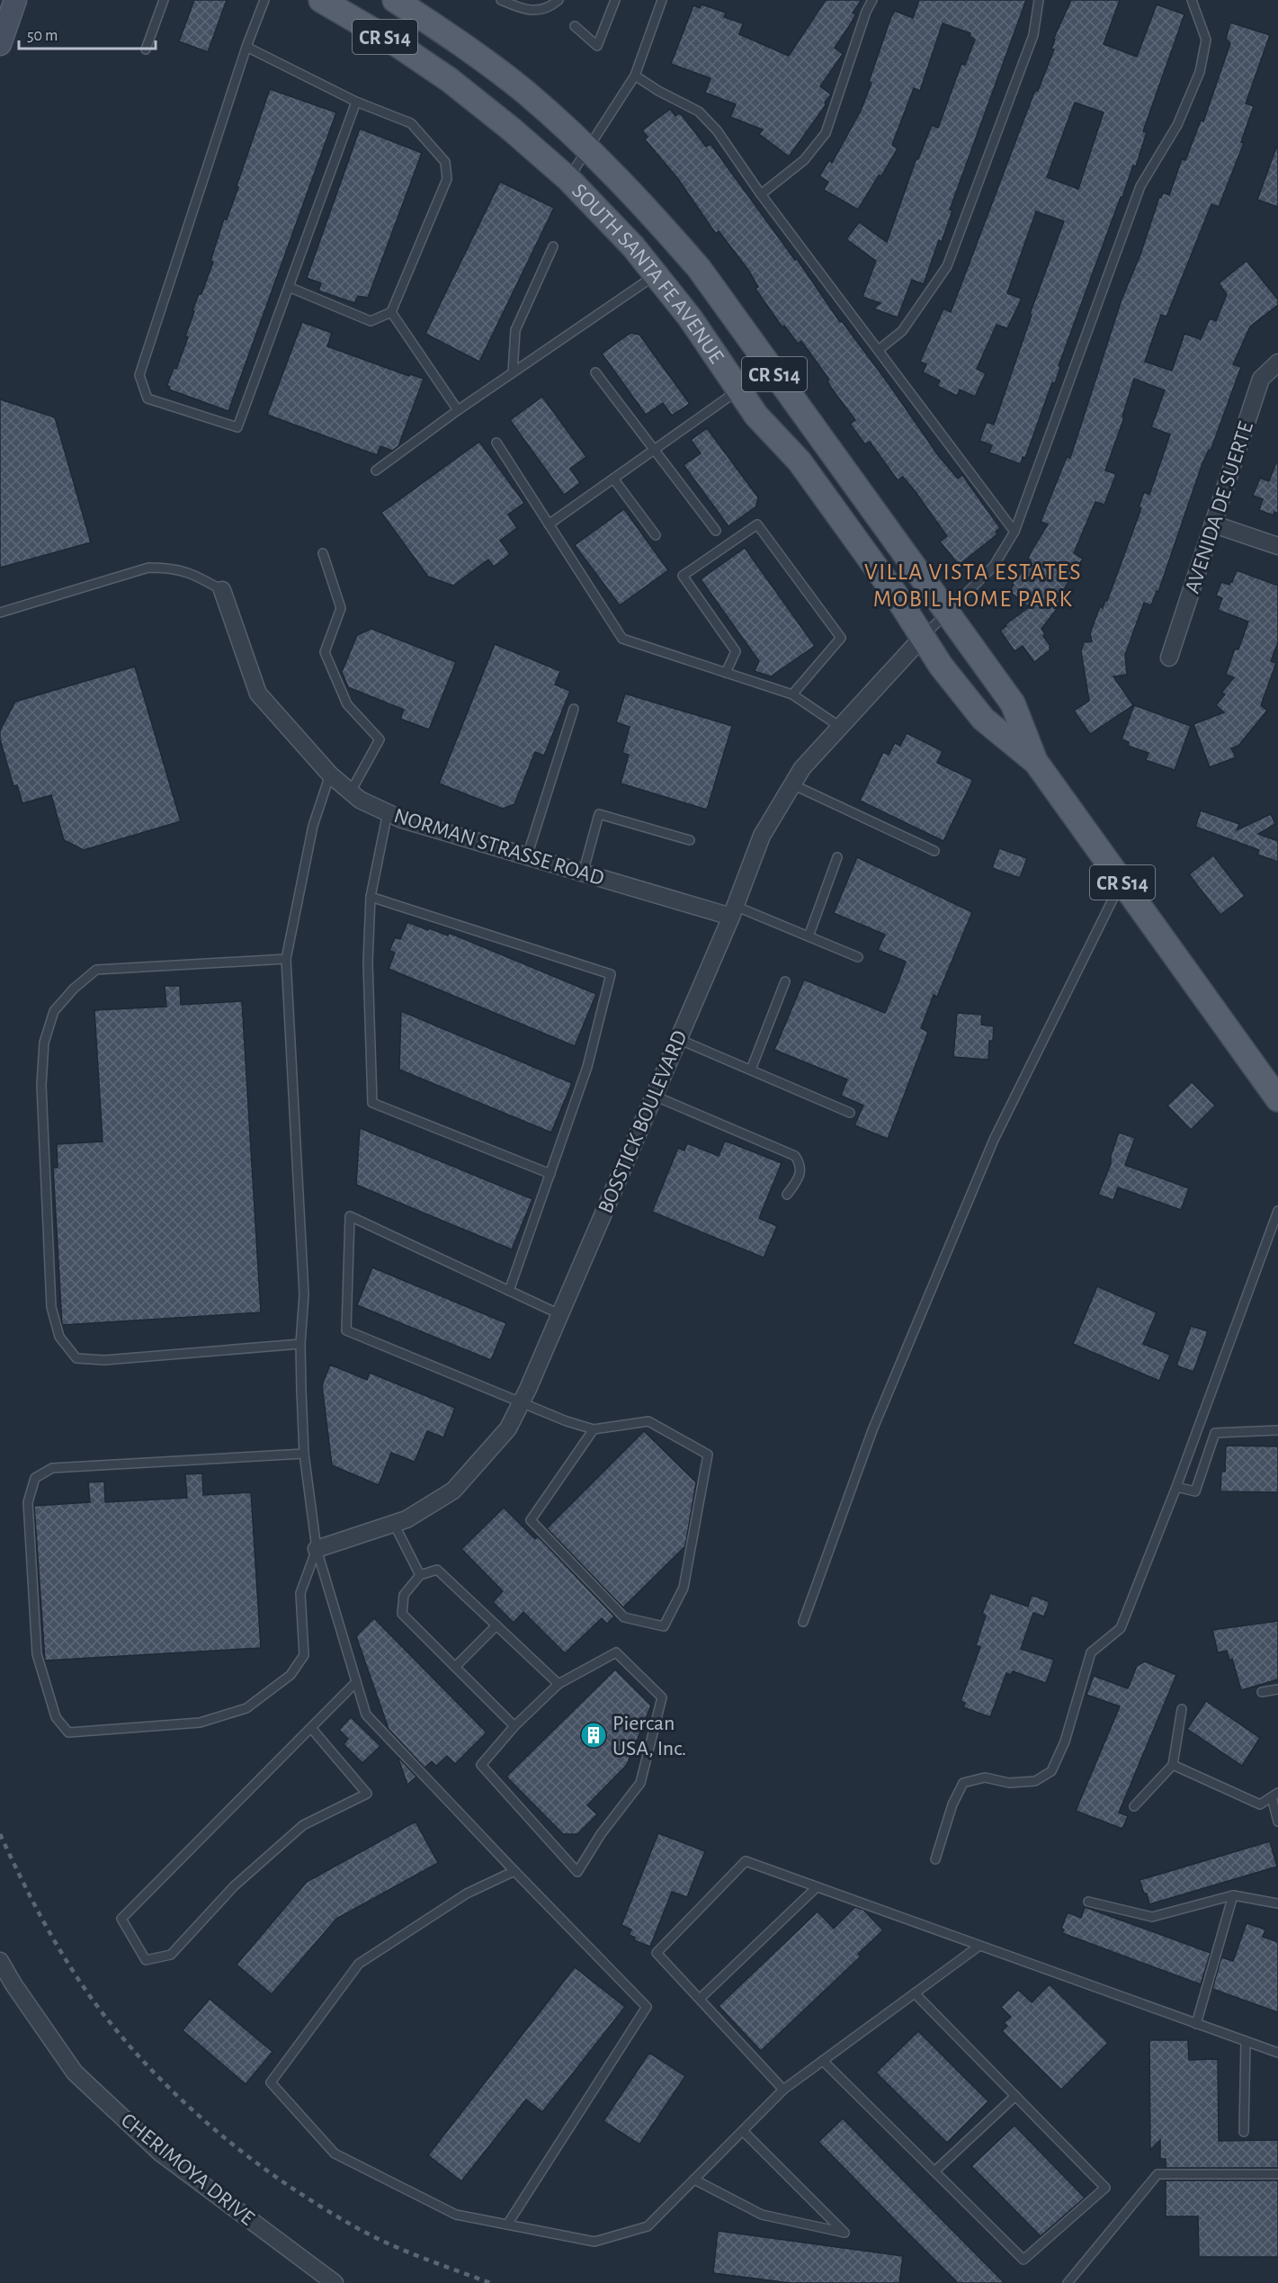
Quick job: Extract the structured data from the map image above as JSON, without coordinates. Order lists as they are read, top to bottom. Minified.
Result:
{"streets":{"main road":["CR S14","SOUTH SANTA FE AVENUE"],"street":["AVENIDA DE SUERTE","NORMAN STRASSE ROAD","BOSSTICK BOULEVARD","CHERIMOYA DRIVE"]},"crossings":[["SOUTH SANTA FE AVENUE","BOSSTICK BOULEVARD"],["NORMAN STRASSE ROAD","BOSSTICK BOULEVARD"]],"districts":["VILLA VISTA ESTATES MOBIL HOME PARK"],"places":{"building":["Piercan USA, Inc."]},"scale_bar":"50 m"}
